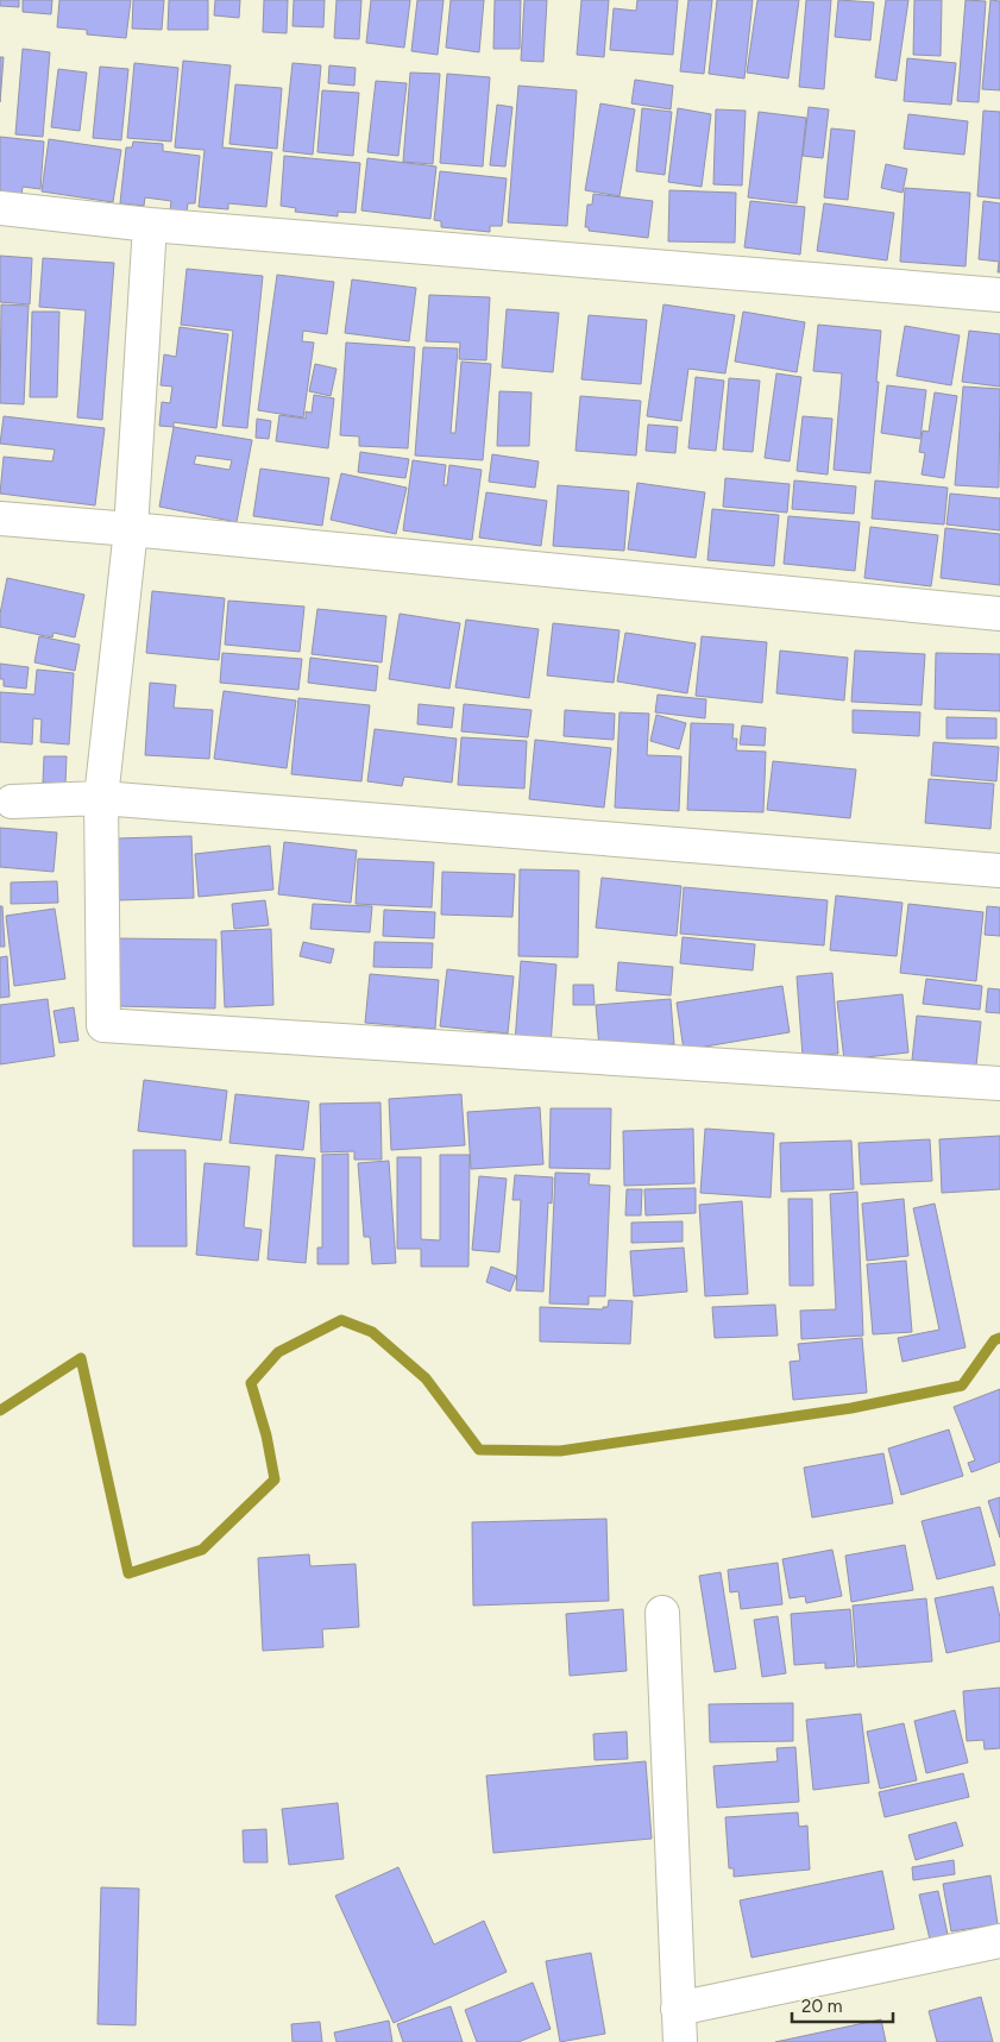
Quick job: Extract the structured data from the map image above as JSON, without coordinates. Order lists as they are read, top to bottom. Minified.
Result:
{"scale_bar":"20 m"}
